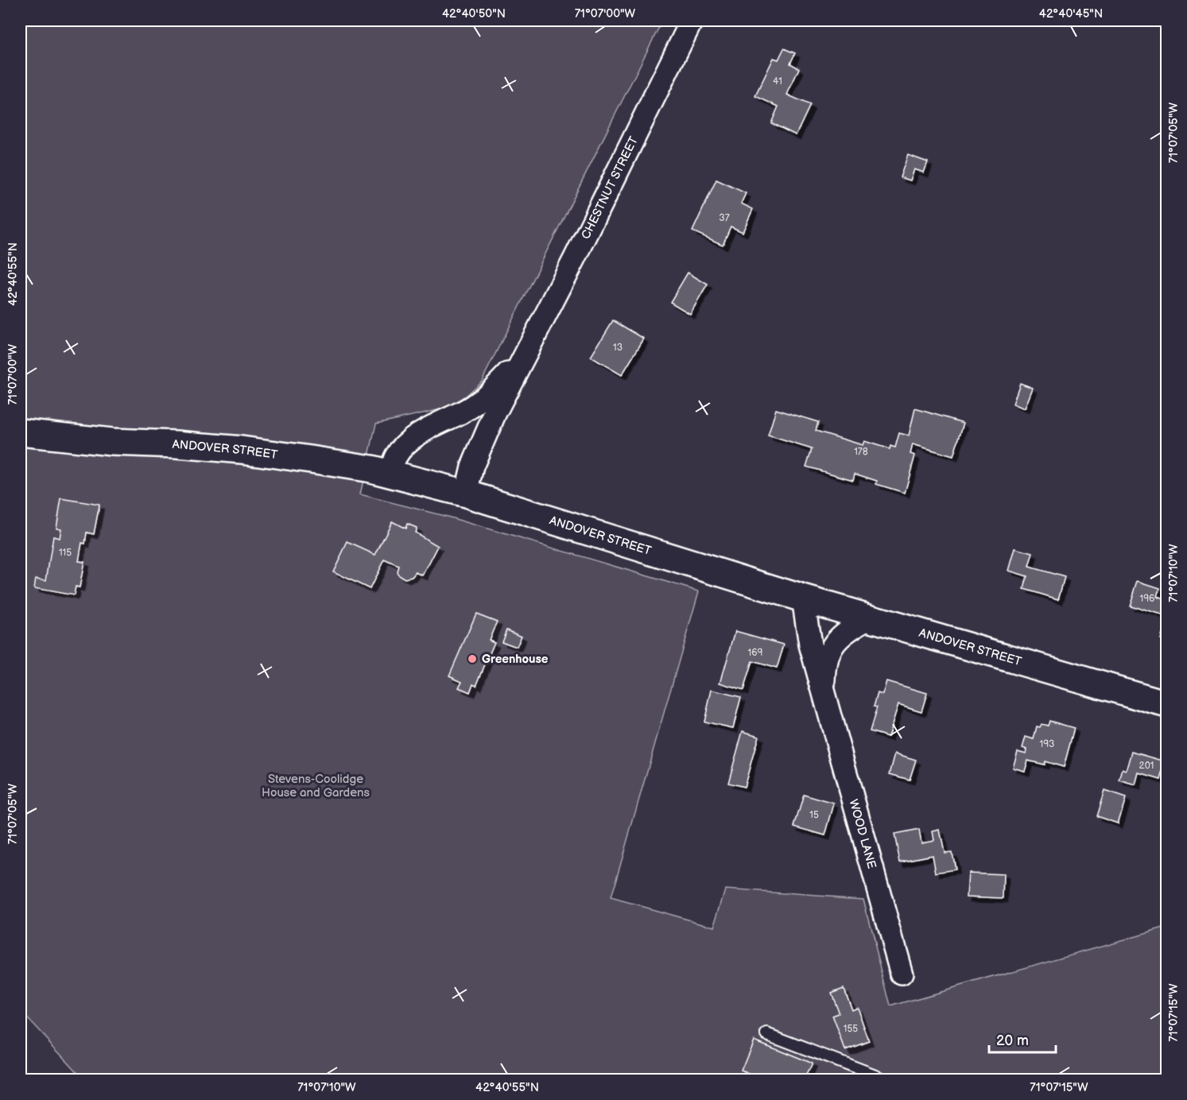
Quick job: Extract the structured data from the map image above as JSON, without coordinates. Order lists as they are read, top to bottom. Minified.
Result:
{"streets":{"main road":["ANDOVER STREET"],"street":["CHESTNUT STREET","WOOD LANE"]},"crossings":[["CHESTNUT STREET","ANDOVER STREET"],["ANDOVER STREET","WOOD LANE"]],"parks":["Stevens-Coolidge House and Gardens"],"places":["Greenhouse"],"house_numbers":["41","37","13","178","115","196","169","193","201","15","155"],"scale_bar":"20 m","coordinates":["42°40'50\"N","71°07'00\"W","42°40'45\"N","71°07'05\"W","42°40'55\"N","71°07'10\"W","71°07'15\"W"]}
